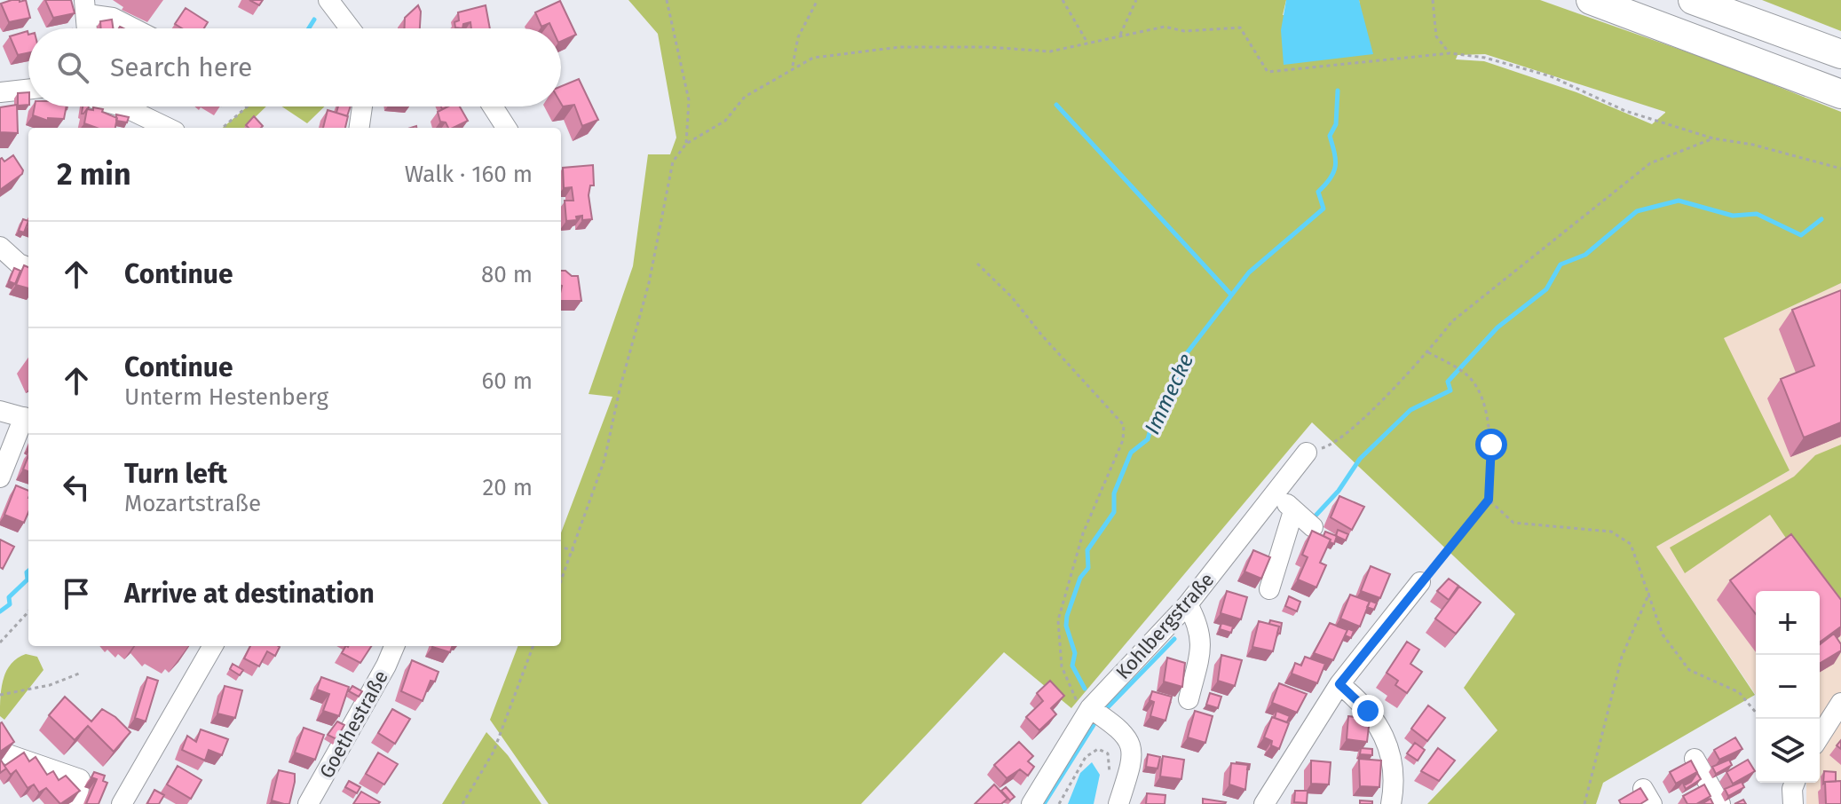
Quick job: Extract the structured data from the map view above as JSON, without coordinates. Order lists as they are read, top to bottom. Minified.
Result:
{"streets":{"street":["Kohlbergstraße","Goethestraße"]},"water":["Immecke"],"page":{"search":"Search here","heading":["2 min","Walk · 160 m"],"list":[["Continue","80 m"],["Continue","Unterm Hestenberg","60 m"],["Turn left","Mozartstraße","20 m"],"Arrive at destination"],"map_buttons":["+","−"]}}
